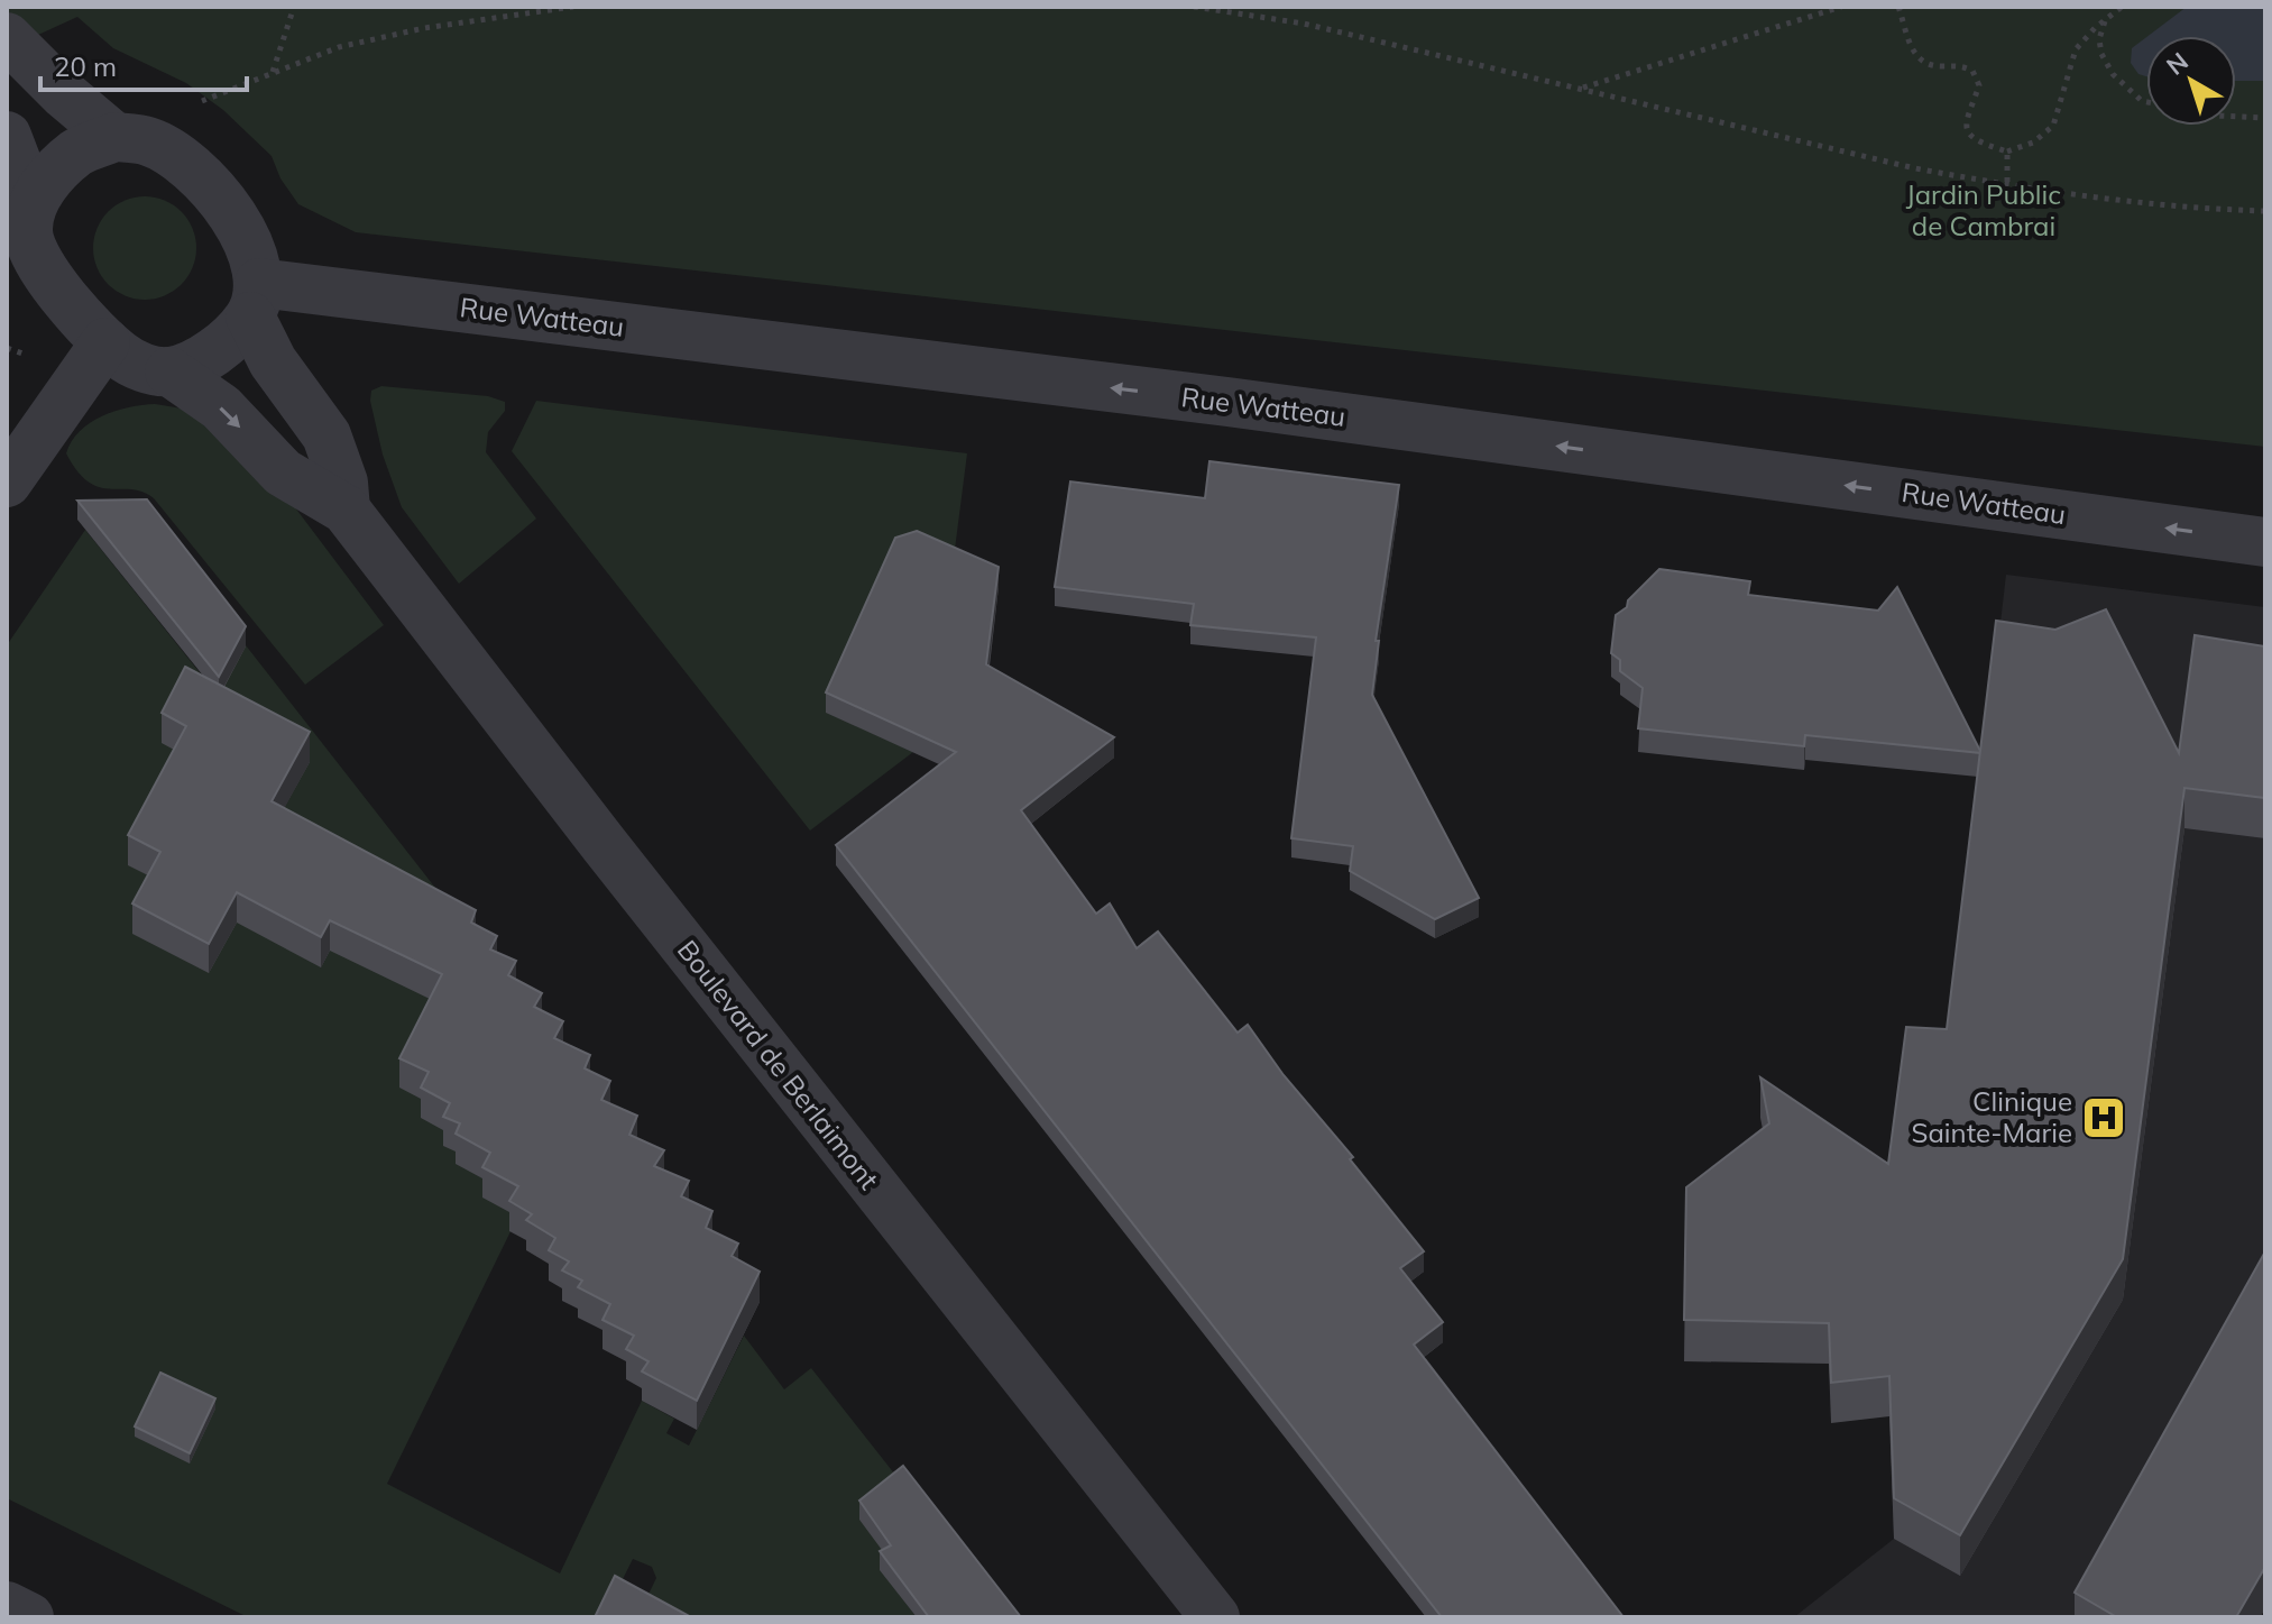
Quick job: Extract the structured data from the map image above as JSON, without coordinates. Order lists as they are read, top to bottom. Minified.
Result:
{"streets":{"street":["Rue Watteau","Boulevard de Berlaimont"]},"crossings":[["Rue Watteau","Boulevard de Berlaimont"]],"one_way":["Rue Watteau"],"parks":["Jardin Public de Cambrai"],"places":{"hospital":["Clinique Sainte-Marie"]},"scale_bar":"20 m","north":"top left"}
